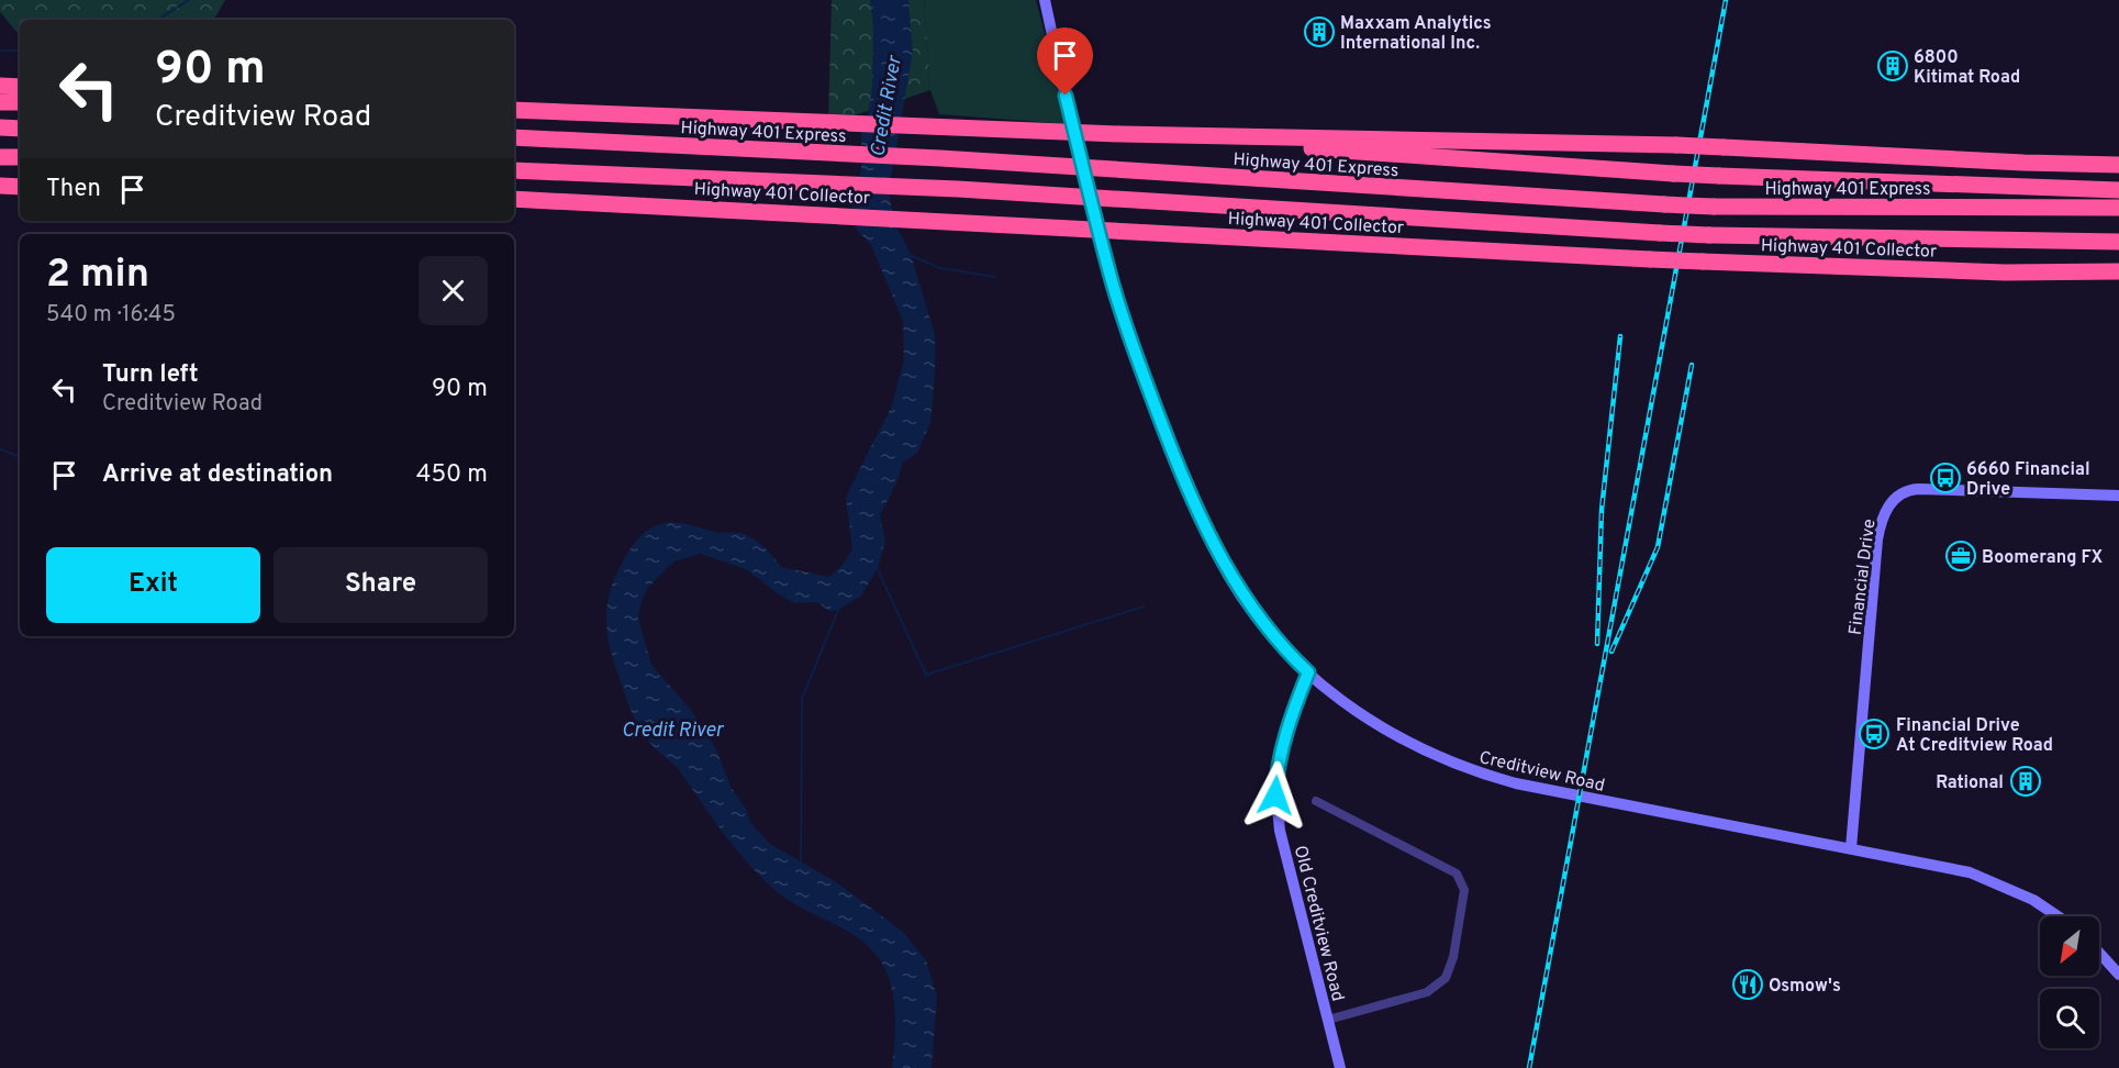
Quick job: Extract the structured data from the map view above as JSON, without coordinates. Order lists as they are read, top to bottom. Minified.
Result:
{"streets":{"highway":["Highway 401 Express","Highway 401 Collector"],"main road":["Financial Drive","Creditview Road","Old Creditview Road"]},"crossings":[["Financial Drive","Creditview Road"],["Creditview Road","Old Creditview Road"]],"water":["Credit River"],"places":{"building":["Maxxam Analytics International Inc.","6800 Kitimat Road","Rational"],"bus stop":["6660 Financial Drive","Financial Drive At Creditview Road"],"office":["Boomerang FX"],"restaurant":["Osmow's"]},"north":"bottom left","page":{"turn":["90 m","Creditview Road"],"then":"Then","heading":["2 min","540 m · 16:45"],"list":[{"name":"Turn left","note":"Creditview Road","value":"90 m"},{"name":"Arrive at destination","value":"450 m"}],"buttons":["Exit","Share"]}}
